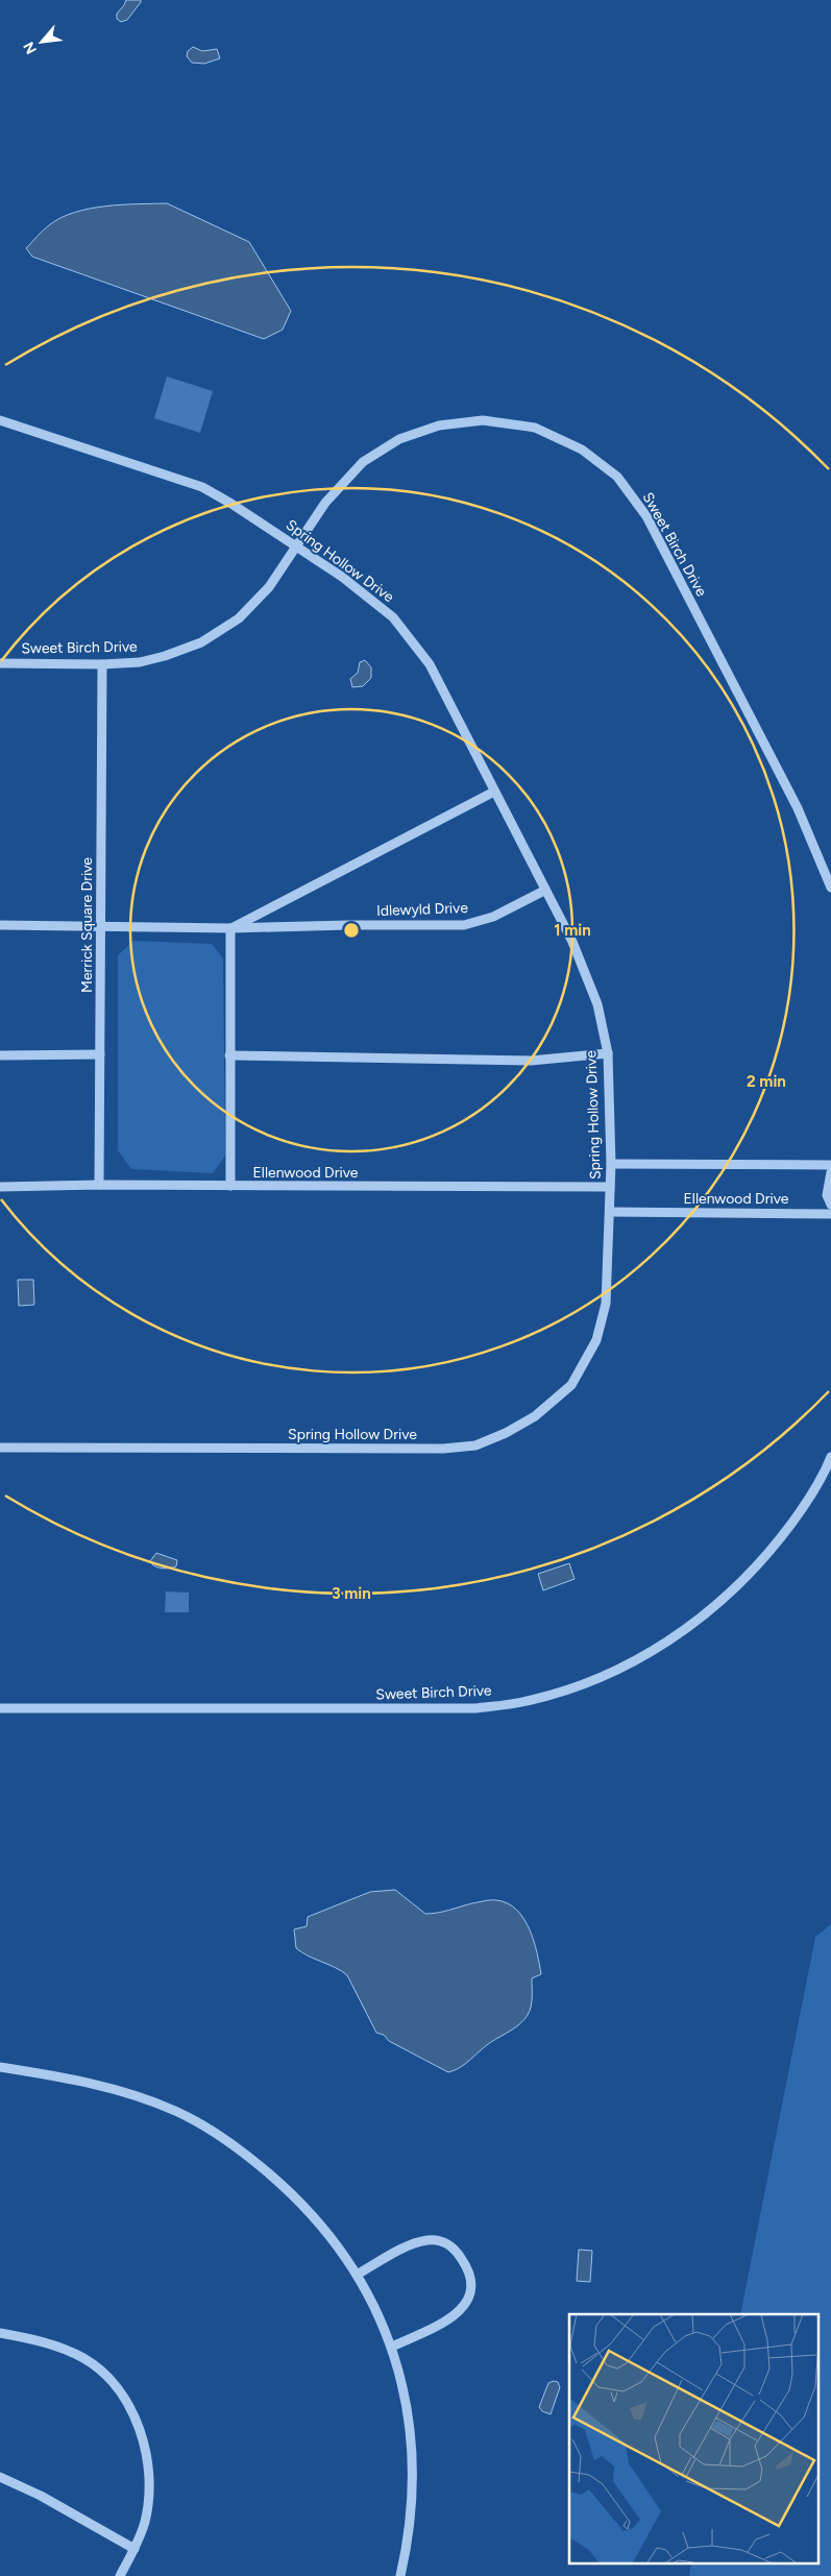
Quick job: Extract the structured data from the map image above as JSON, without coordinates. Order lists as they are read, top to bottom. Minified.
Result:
{"streets":{"street":["Sweet Birch Drive","Spring Hollow Drive","Idlewyld Drive","Merrick Square Drive","Ellenwood Drive"]},"crossings":[["Sweet Birch Drive","Spring Hollow Drive"],["Sweet Birch Drive","Merrick Square Drive"],["Spring Hollow Drive","Idlewyld Drive"],["Spring Hollow Drive","Ellenwood Drive"],["Idlewyld Drive","Merrick Square Drive"],["Merrick Square Drive","Ellenwood Drive"]],"north":"bottom left","rings":["1 min","2 min","3 min"]}
